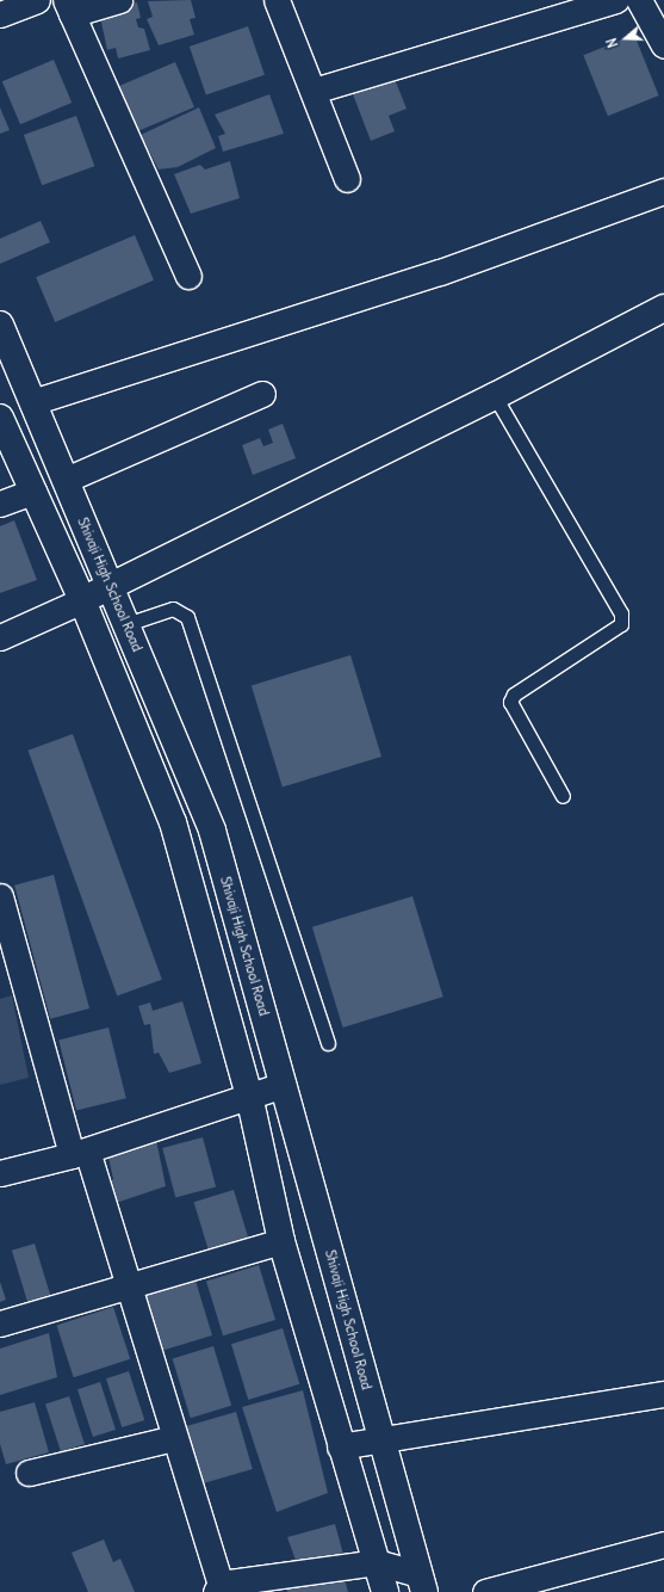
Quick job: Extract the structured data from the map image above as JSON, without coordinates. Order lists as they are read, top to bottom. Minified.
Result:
{"streets":{"street":["Shivaji High School Road"]},"north":"left"}
